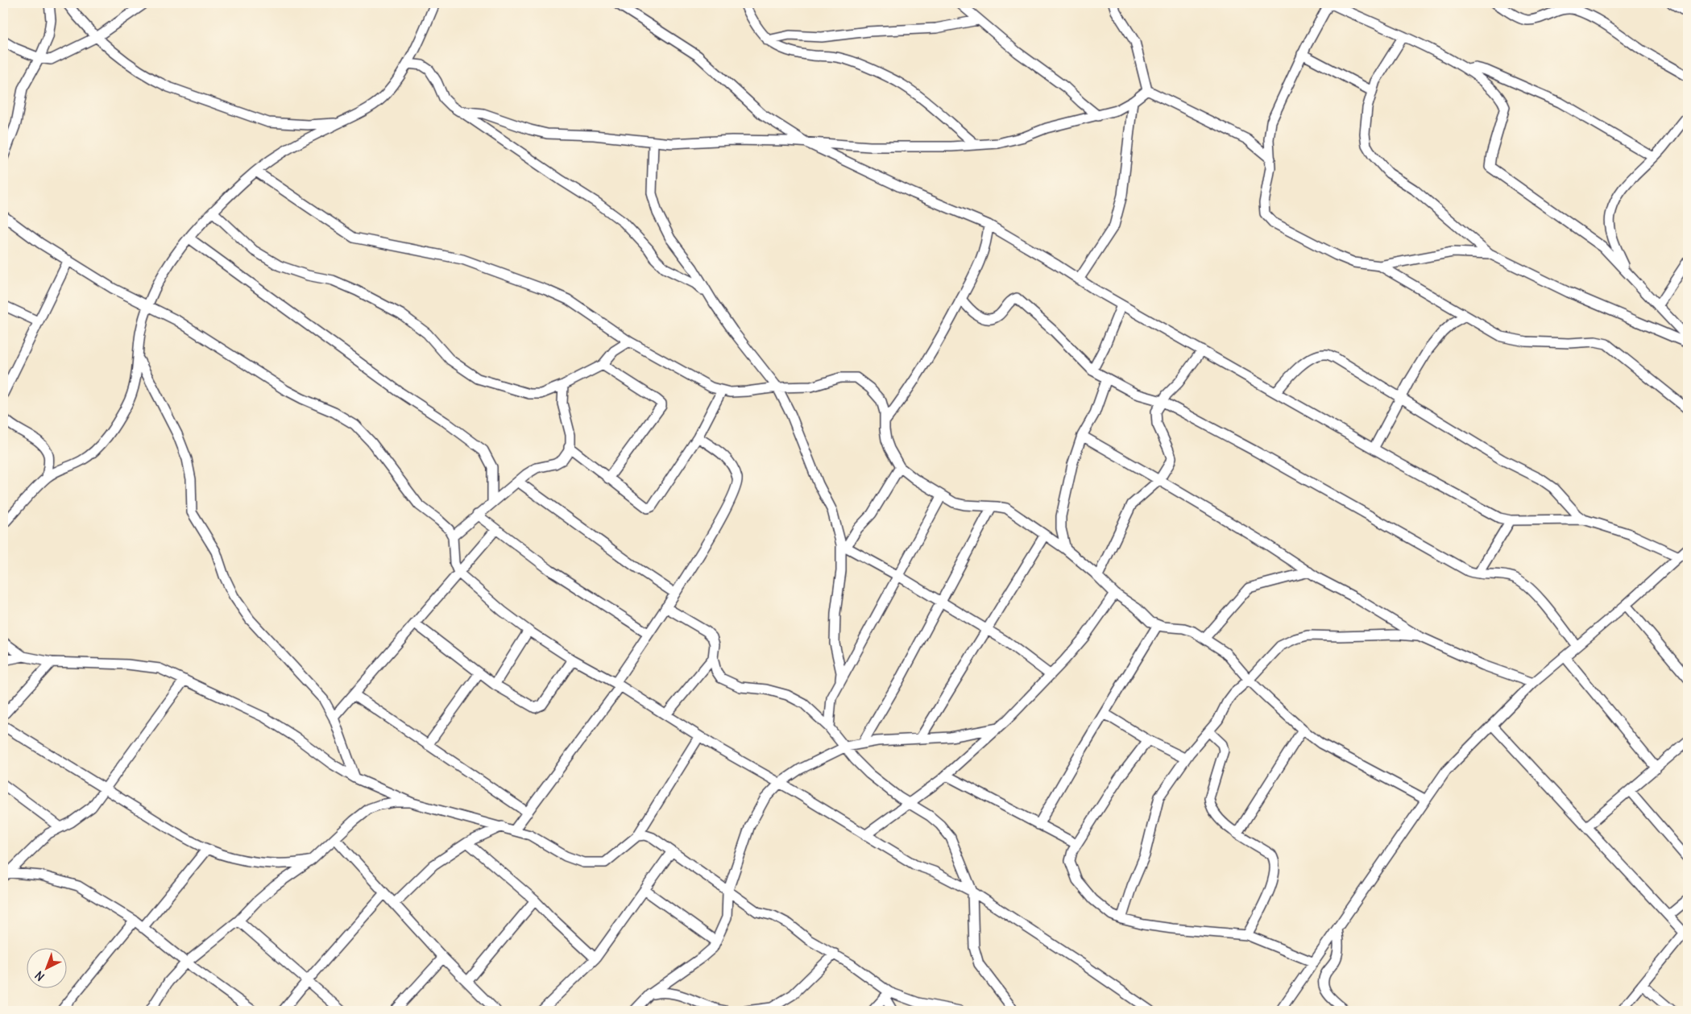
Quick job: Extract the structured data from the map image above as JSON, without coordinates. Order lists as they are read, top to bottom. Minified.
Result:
{"north":"bottom left"}
